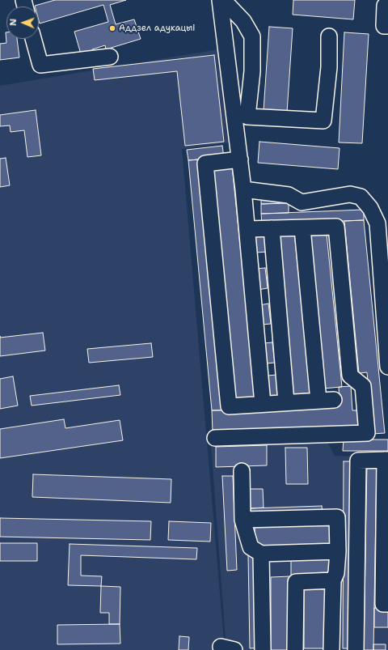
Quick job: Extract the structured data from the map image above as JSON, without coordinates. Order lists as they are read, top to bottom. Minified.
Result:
{"places":["Аддзел адукацыі"],"north":"left"}
